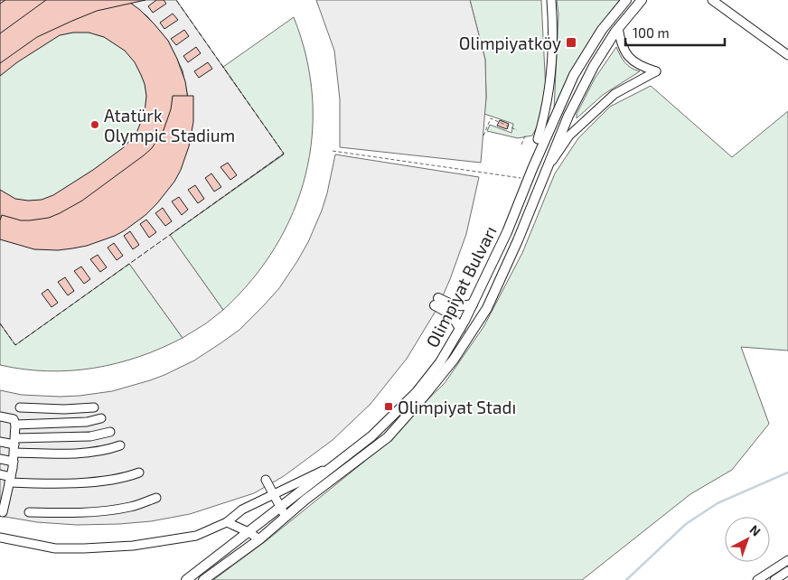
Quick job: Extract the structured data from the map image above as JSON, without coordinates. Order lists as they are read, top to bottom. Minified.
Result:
{"streets":{"main road":["Olimpiyat Bulvarı"]},"places":{"transit":["Olimpiyatköy","Olimpiyat Stadı"],"other":["Atatürk Olympic Stadium"]},"scale_bar":"100 m","north":"top right"}
